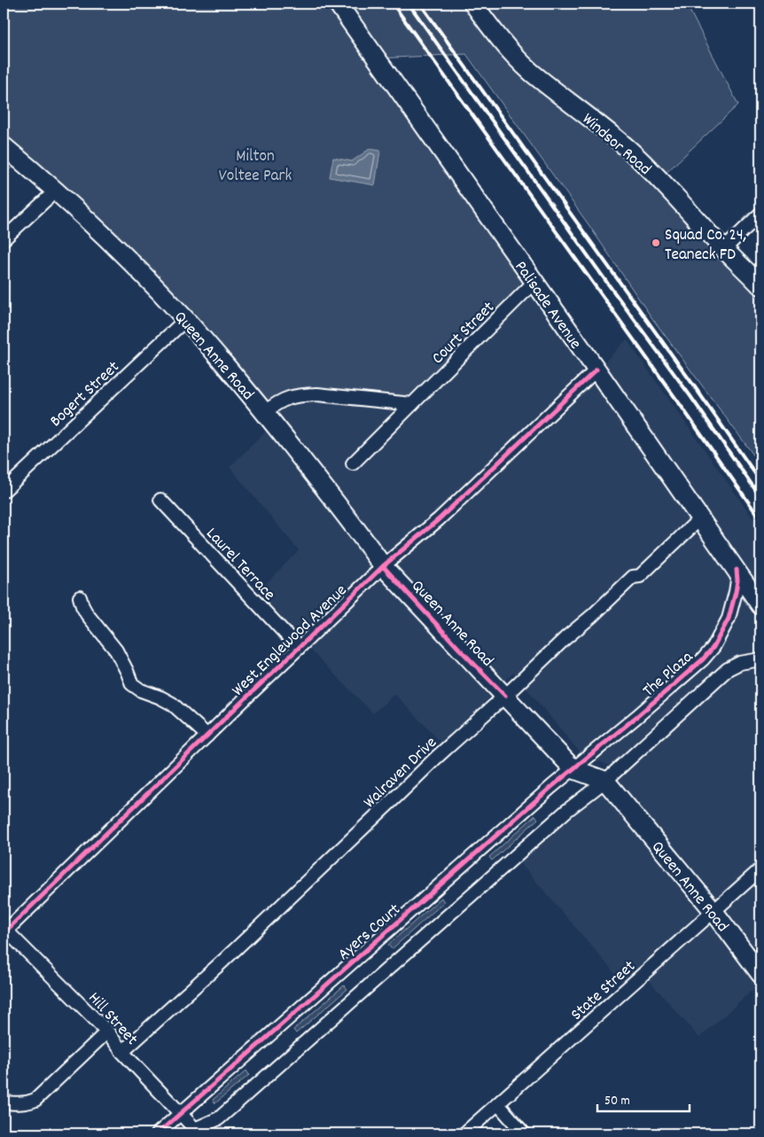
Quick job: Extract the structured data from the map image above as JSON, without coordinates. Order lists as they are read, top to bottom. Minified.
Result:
{"streets":{"street":["Windsor Road","Palisade Avenue","Court Street","Queen Anne Road","Bogert Street","Laurel Terrace","West Englewood Avenue","The Plaza","Walraven Drive","Ayers Court","State Street","Hill Street"]},"crossings":[["Palisade Avenue","Court Street"],["Palisade Avenue","West Englewood Avenue"],["Palisade Avenue","The Plaza"],["Palisade Avenue","Walraven Drive"],["Queen Anne Road","Bogert Street"],["Queen Anne Road","West Englewood Avenue"],["Queen Anne Road","The Plaza"],["Queen Anne Road","Walraven Drive"],["Queen Anne Road","Ayers Court"],["Queen Anne Road","State Street"],["Laurel Terrace","West Englewood Avenue"],["West Englewood Avenue","Hill Street"],["The Plaza","Ayers Court"],["Walraven Drive","Hill Street"],["Ayers Court","Hill Street"]],"parks":["Milton Voltee Park"],"places":["Squad Co. 24, Teaneck FD"],"scale_bar":"50 m"}
